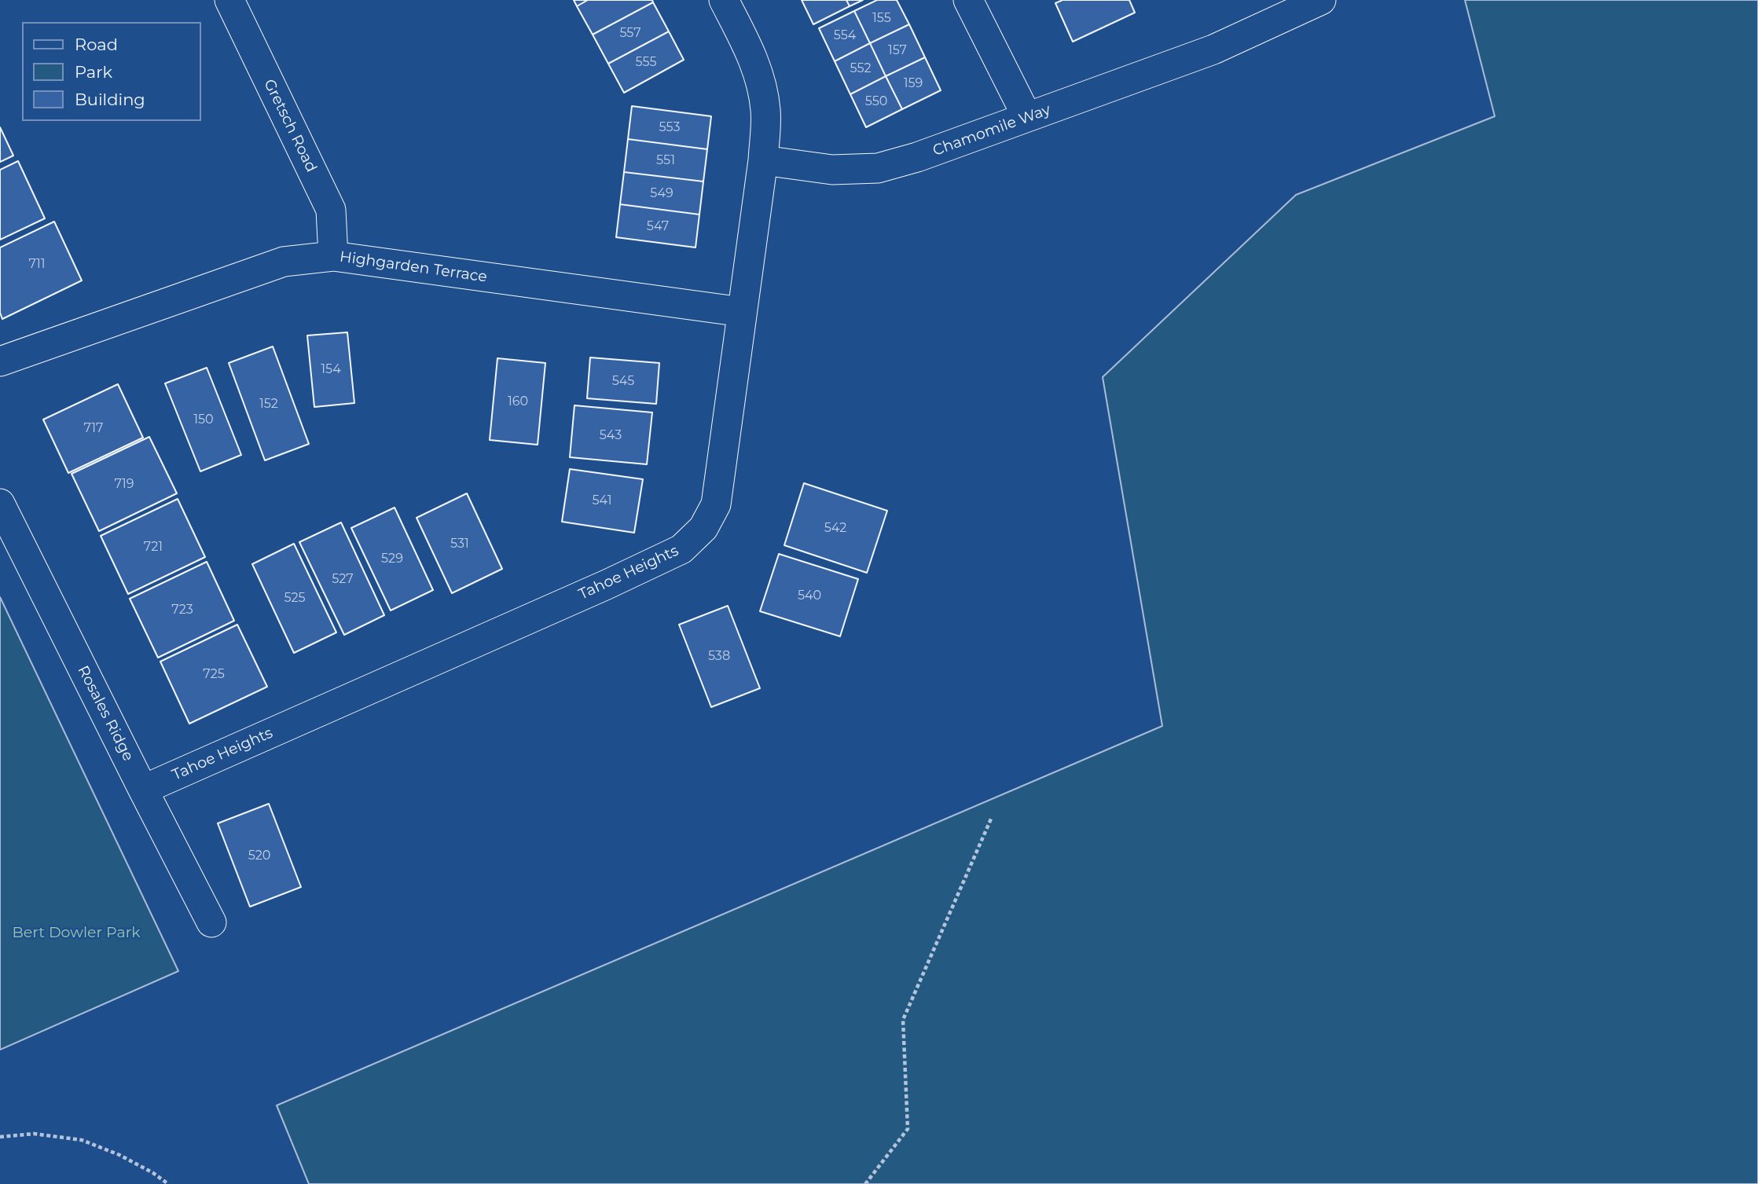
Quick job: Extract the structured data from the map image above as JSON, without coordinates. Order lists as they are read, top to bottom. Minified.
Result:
{"streets":{"street":["Gretsch Road","Chamomile Way","Highgarden Terrace","Tahoe Heights","Rosales Ridge"]},"crossings":[["Gretsch Road","Highgarden Terrace"],["Chamomile Way","Tahoe Heights"],["Highgarden Terrace","Tahoe Heights"],["Tahoe Heights","Rosales Ridge"]],"parks":["Bert Dowler Park"],"house_numbers":["155","557","554","157","555","552","159","550","553","551","549","547","711","154","545","160","152","150","717","543","719","541","542","531","721","529","527","540","525","723","538","725","520"],"legend":["Road","Park","Building"]}
